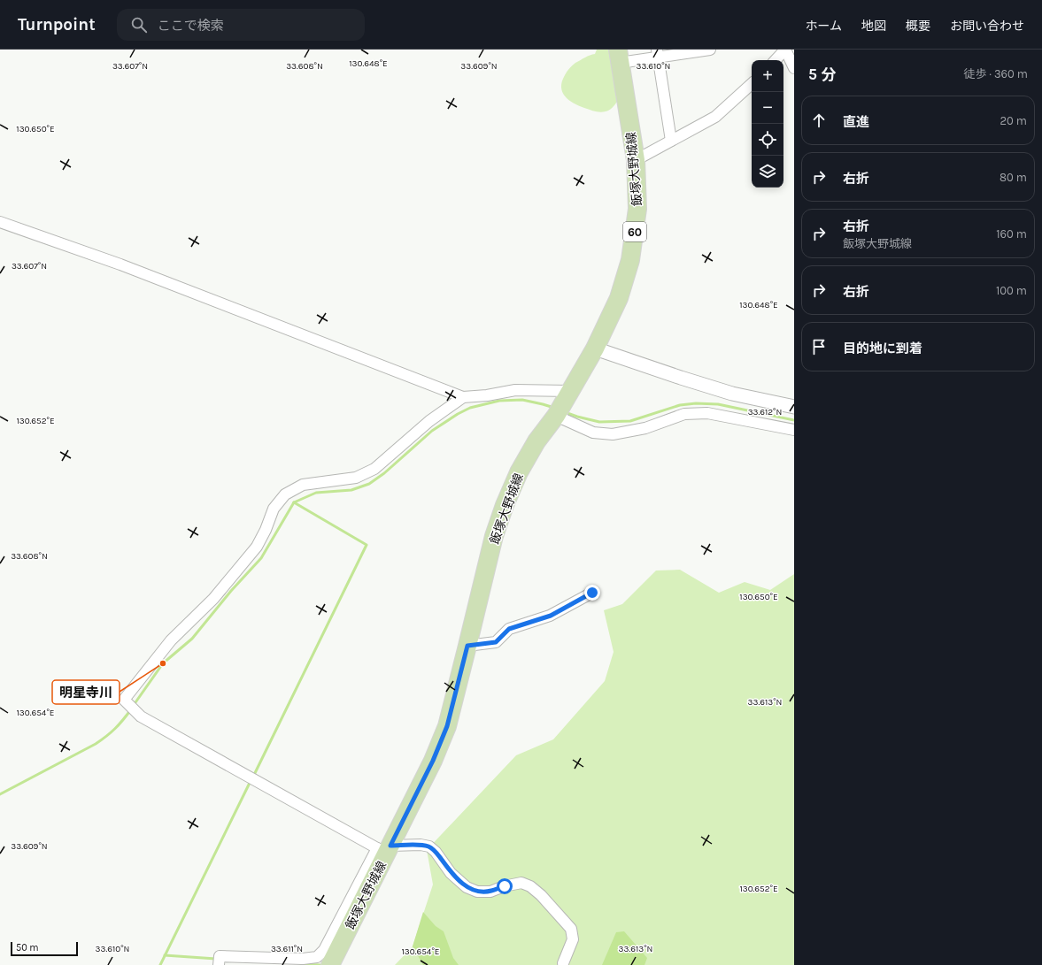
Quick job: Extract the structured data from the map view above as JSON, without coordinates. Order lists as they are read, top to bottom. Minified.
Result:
{"streets":{"main road":["飯塚大野城線","60"]},"places":["明星寺川"],"scale_bar":"50 m","page":{"header":"Turnpoint","search":"ここで検索","nav":["ホーム","地図","概要","お問い合わせ"],"heading":["5 分","徒歩 · 360 m"],"map_buttons":["+","−"],"list":[["直進","20 m"],["右折","80 m"],["右折","飯塚大野城線","160 m"],["右折","100 m"],"目的地に到着"],"scale":"50 m"},"coordinates":["130.648°E","33.607°N","33.608°N","33.609°N","33.610°N","130.650°E","33.612°N","130.652°E","33.613°N","130.654°E","33.611°N"]}
